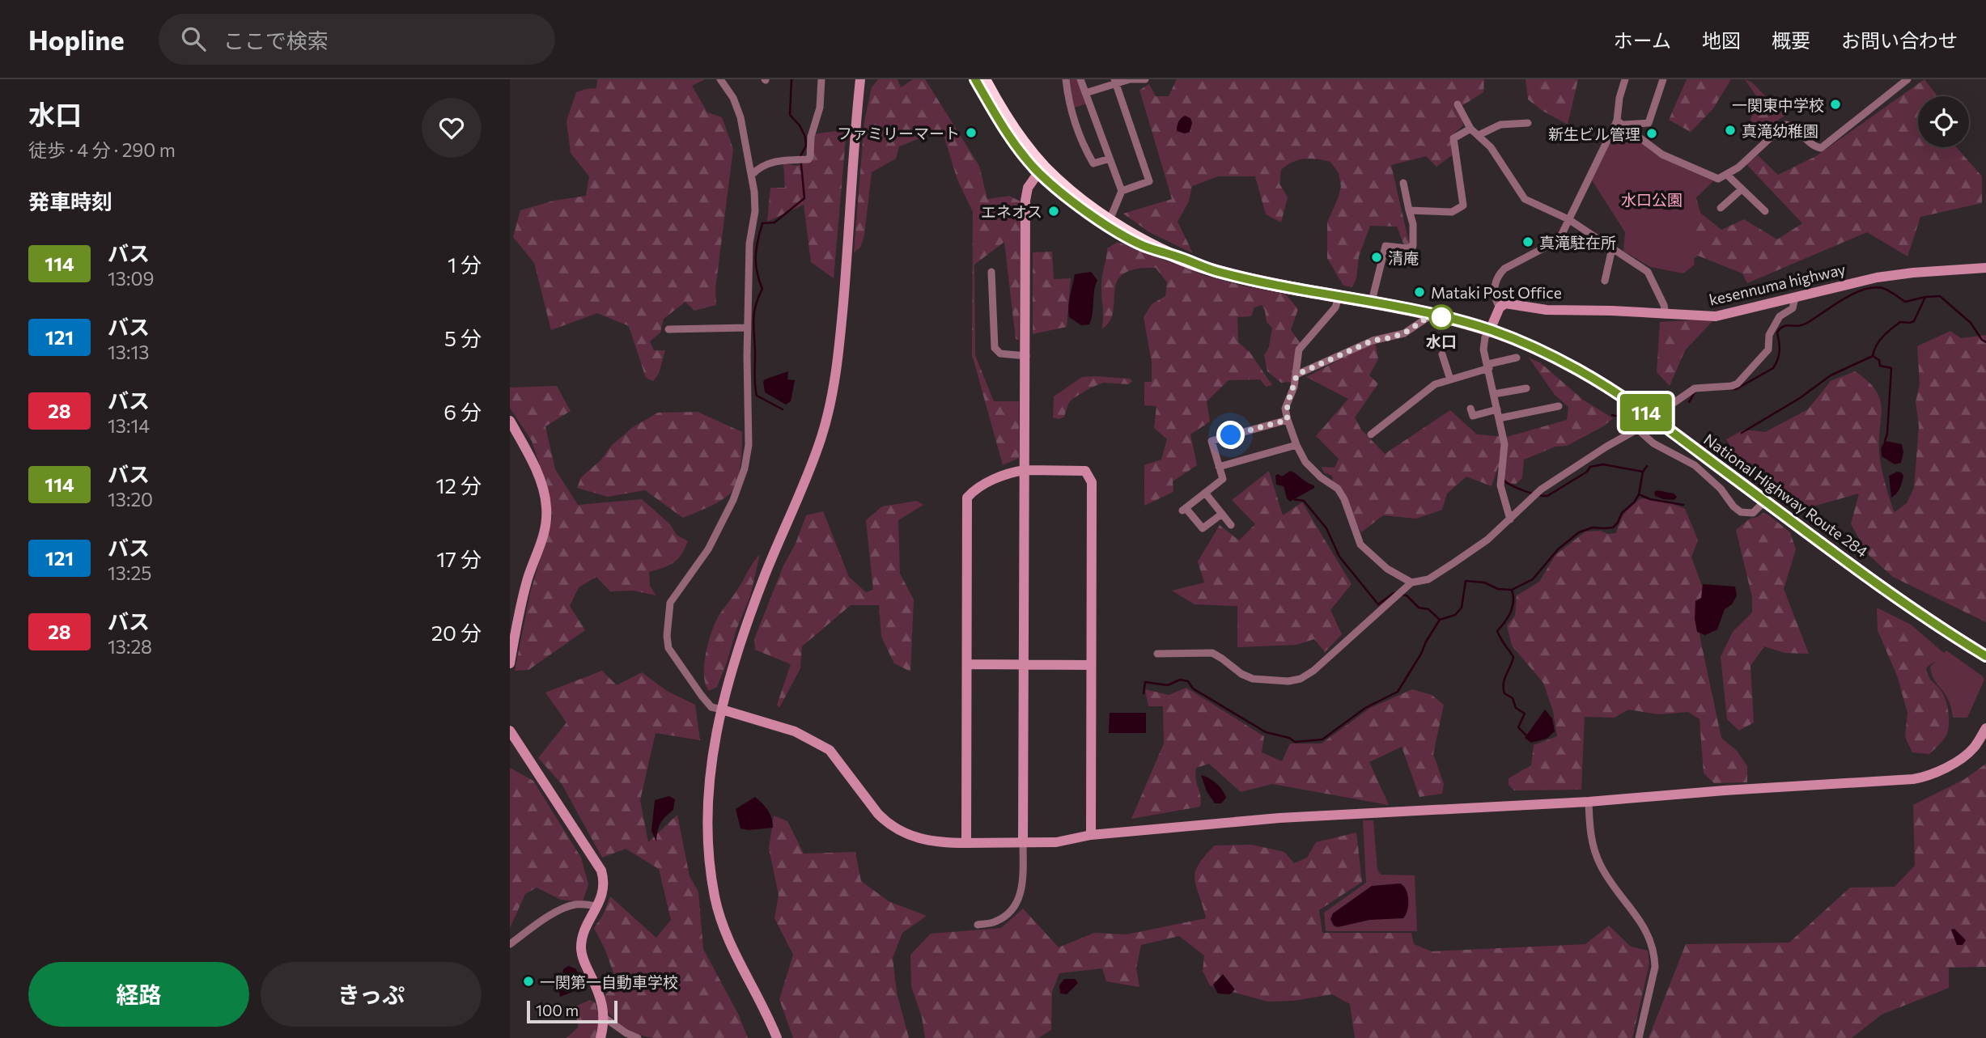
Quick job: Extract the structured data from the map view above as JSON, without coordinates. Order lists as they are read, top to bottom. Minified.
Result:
{"streets":{"highway":["National Highway Route 284"],"street":["kesennuma highway"]},"parks":["水口公園"],"places":["一関東中学校","真滝幼稚園","ファミリーマート","新生ビル管理","エネオス","真滝駐在所","清庵","Mataki Post Office","水口","一関第一自動車学校"],"lines":["bus line 114"],"scale_bar":"100 m","page":{"header":"Hopline","search":"ここで検索","nav":["ホーム","地図","概要","お問い合わせ"],"heading":[["水口","徒歩 · 4 分 · 290 m"],"発車時刻"],"on_map":"114","list":[{"mark":"114","name":"バス","note":"13:09","value":"1 分"},{"mark":"121","name":"バス","note":"13:13","value":"5 分"},{"mark":"28","name":"バス","note":"13:14","value":"6 分"},{"mark":"114","name":"バス","note":"13:20","value":"12 分"},{"mark":"121","name":"バス","note":"13:25","value":"17 分"},{"mark":"28","name":"バス","note":"13:28","value":"20 分"}],"buttons":["経路","きっぷ"],"scale":"100 m"}}
